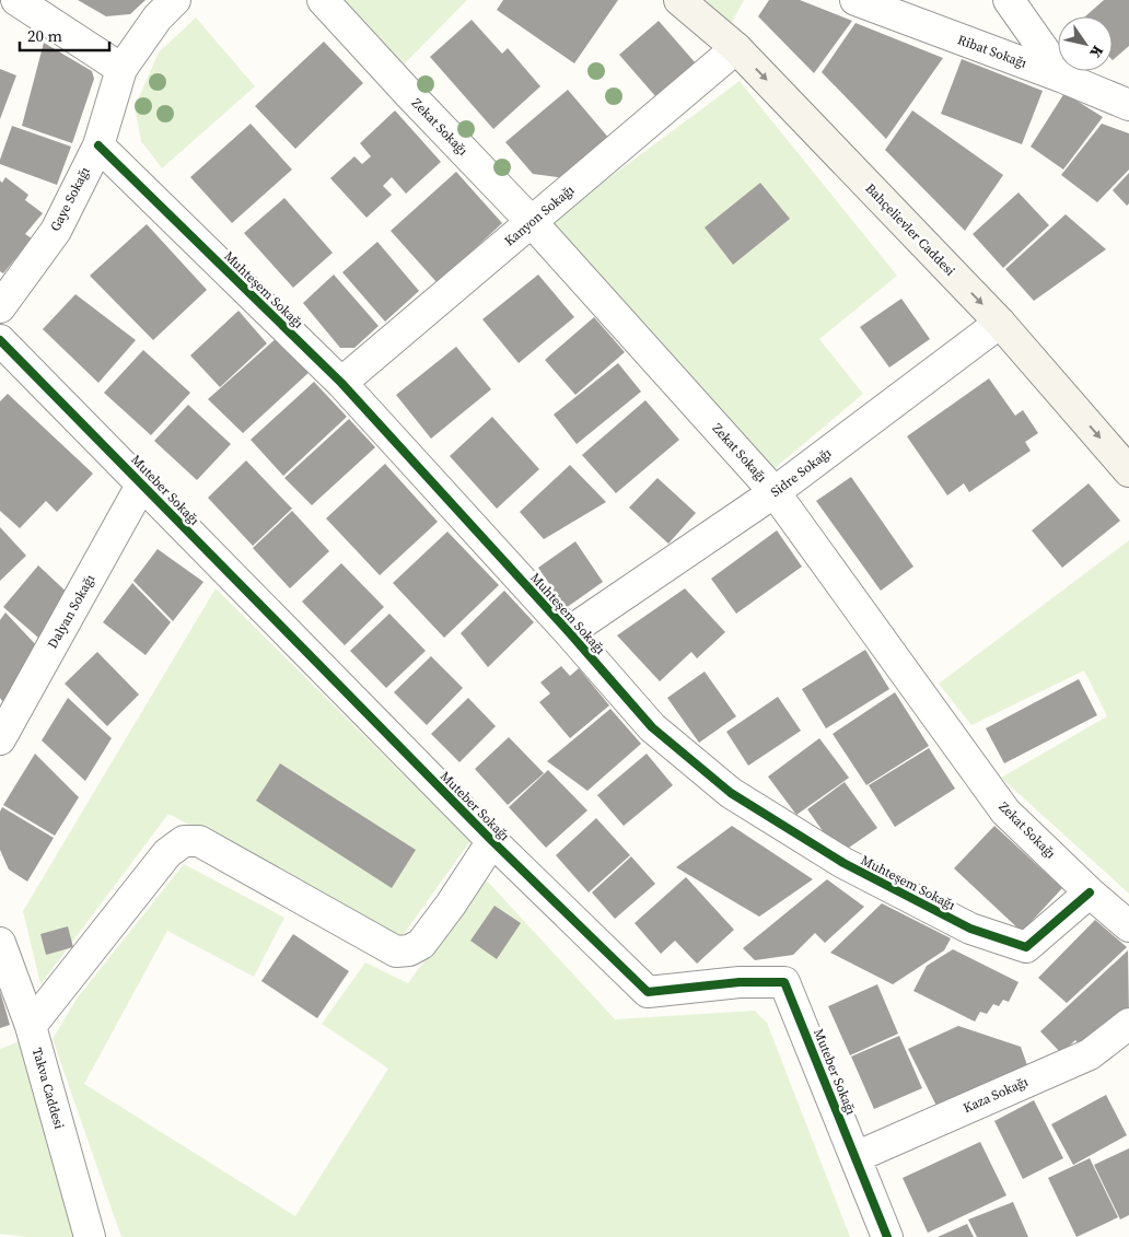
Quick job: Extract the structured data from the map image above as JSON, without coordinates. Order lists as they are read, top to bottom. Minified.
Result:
{"streets":{"main road":["Bahçelievler Caddesi"],"street":["Ribat Sokağı","Zekat Sokağı","Gaye Sokağı","Kanyon Sokağı","Muhteşem Sokağı","Sidre Sokağı","Muteber Sokağı","Dalyan Sokağı","Takva Caddesi","Kaza Sokağı"]},"crossings":[["Zekat Sokağı","Kanyon Sokağı"],["Zekat Sokağı","Muhteşem Sokağı"],["Zekat Sokağı","Sidre Sokağı"],["Gaye Sokağı","Muhteşem Sokağı"],["Kanyon Sokağı","Bahçelievler Caddesi"],["Kanyon Sokağı","Muhteşem Sokağı"],["Bahçelievler Caddesi","Sidre Sokağı"],["Muhteşem Sokağı","Sidre Sokağı"],["Muteber Sokağı","Dalyan Sokağı"],["Muteber Sokağı","Kaza Sokağı"]],"one_way":["Bahçelievler Caddesi"],"scale_bar":"20 m","north":"bottom right"}
